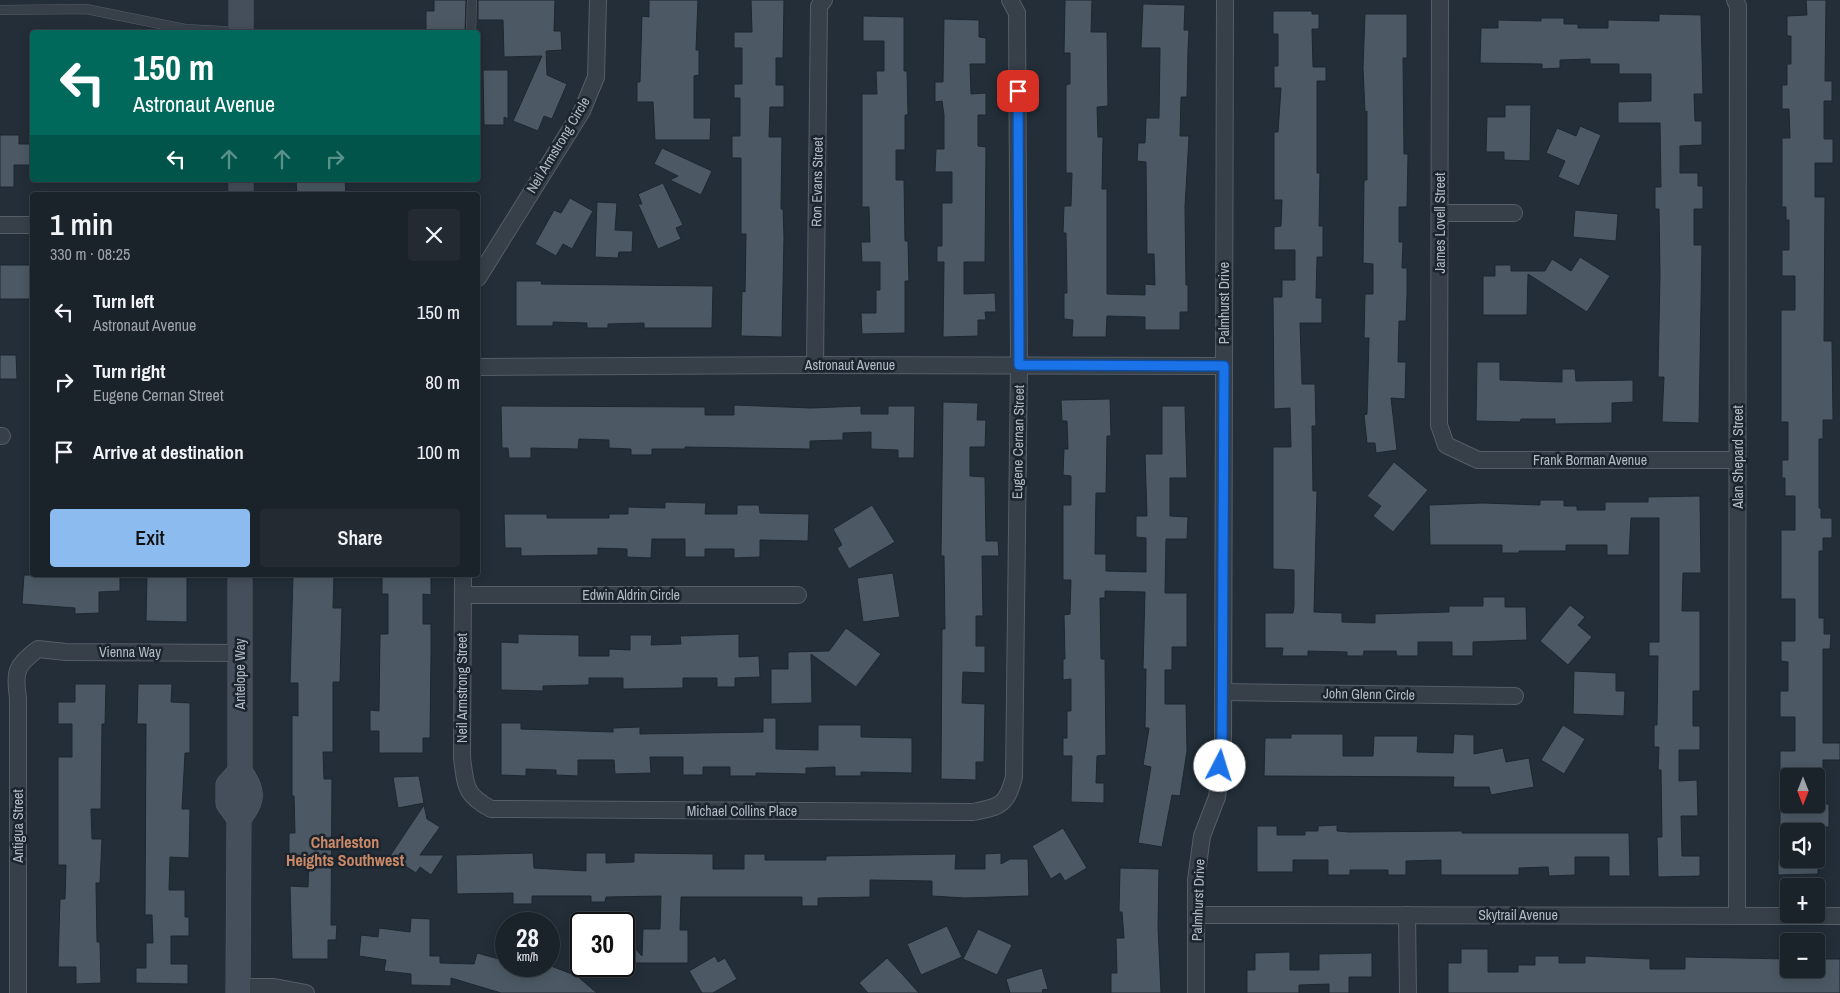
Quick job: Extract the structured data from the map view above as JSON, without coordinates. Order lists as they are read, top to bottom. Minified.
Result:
{"streets":{"street":["Neil Armstrong Circle","Ron Evans Street","James Lovell Street","Palmhurst Drive","Astronaut Avenue","Eugene Cernan Street","Alan Shepard Street","Frank Borman Avenue","Edwin Aldrin Circle","Vienna Way","Antelope Way","Neil Armstrong Street","John Glenn Circle","Michael Collins Place","Antigua Street","Skytrail Avenue"]},"crossings":[["Ron Evans Street","Astronaut Avenue"],["James Lovell Street","Frank Borman Avenue"],["Palmhurst Drive","Astronaut Avenue"],["Palmhurst Drive","John Glenn Circle"],["Palmhurst Drive","Skytrail Avenue"],["Astronaut Avenue","Eugene Cernan Street"],["Eugene Cernan Street","Michael Collins Place"],["Alan Shepard Street","Frank Borman Avenue"],["Alan Shepard Street","Skytrail Avenue"],["Edwin Aldrin Circle","Neil Armstrong Street"],["Vienna Way","Antelope Way"],["Vienna Way","Antigua Street"],["Neil Armstrong Street","Michael Collins Place"]],"districts":["Charleston Heights Southwest"],"north":"bottom","page":{"turn":["150 m","Astronaut Avenue"],"heading":["1 min","330 m · 08:25"],"list":[{"name":"Turn left","note":"Astronaut Avenue","value":"150 m"},{"name":"Turn right","note":"Eugene Cernan Street","value":"80 m"},{"name":"Arrive at destination","value":"100 m"}],"buttons":["Exit","Share"],"map_buttons":["+","−"],"speed":"28 km/h","limit":"30"}}
